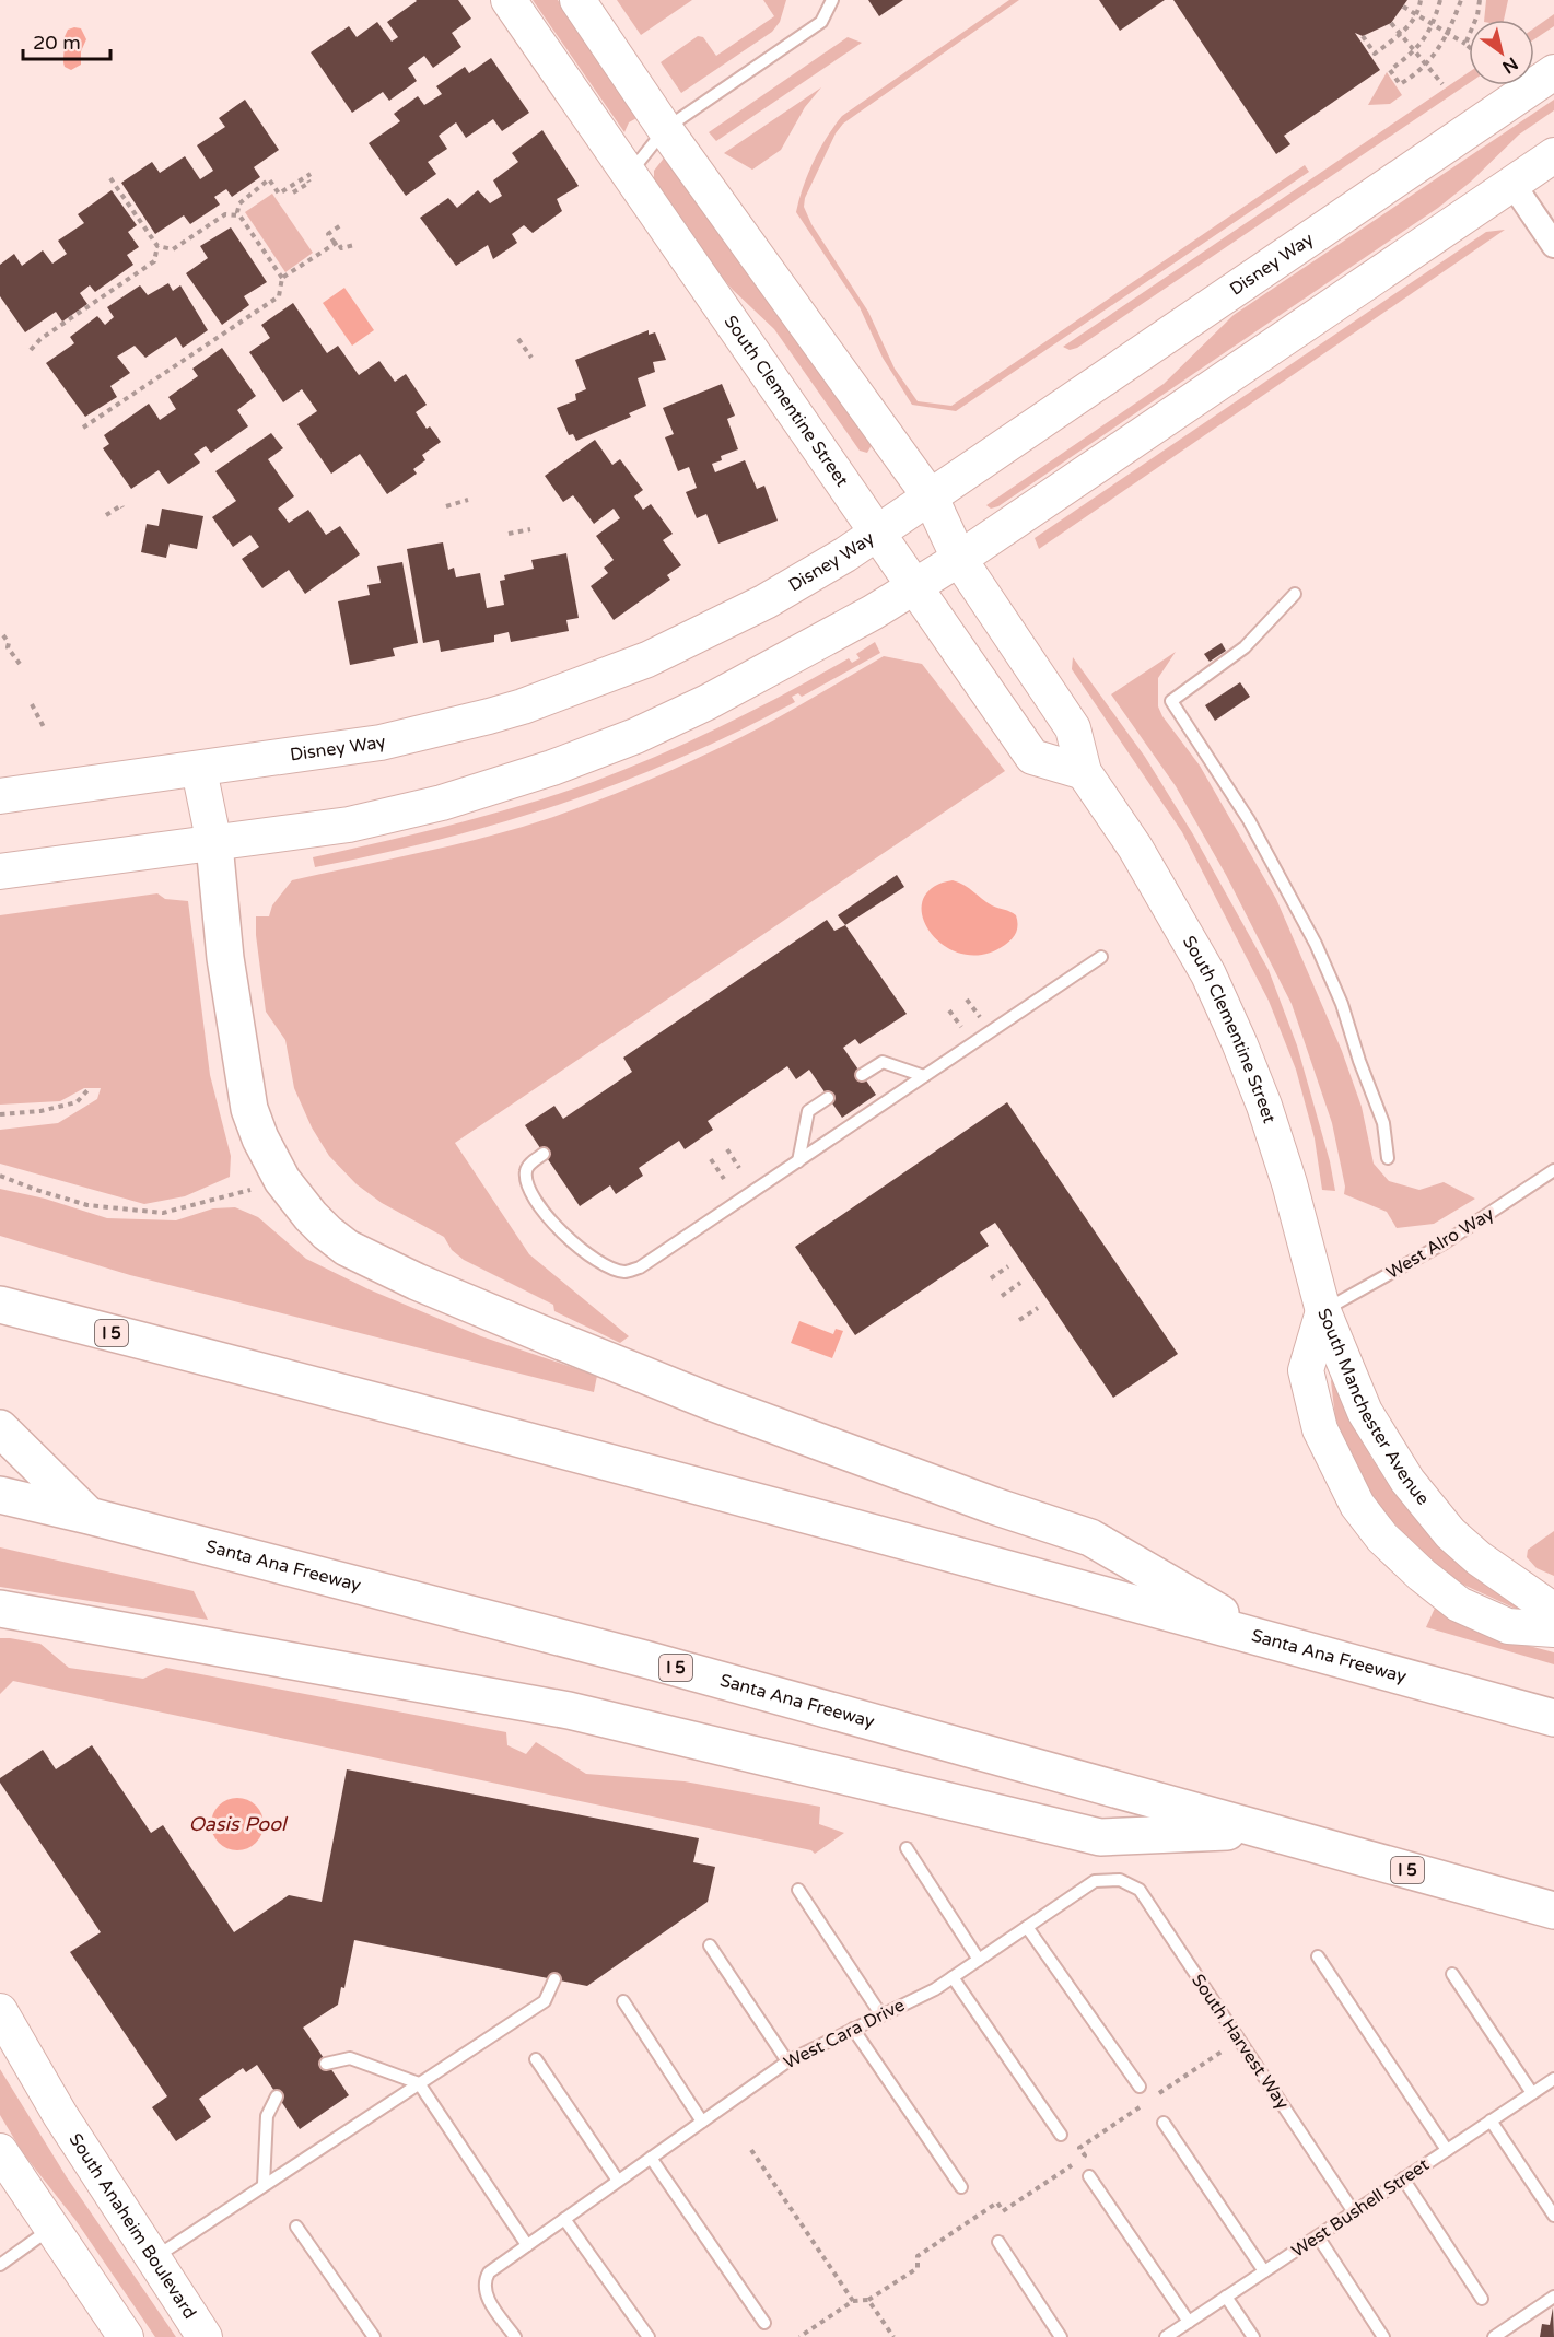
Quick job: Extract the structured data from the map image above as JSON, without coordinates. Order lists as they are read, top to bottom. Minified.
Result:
{"streets":{"highway":["I 5","Santa Ana Freeway"],"main road":["Disney Way","South Clementine Street","South Manchester Avenue","South Anaheim Boulevard"],"lane":["West Alro Way","West Cara Drive","South Harvest Way","West Bushell Street"]},"crossings":[["Disney Way","South Clementine Street"],["South Clementine Street","West Alro Way"],["South Clementine Street","South Manchester Avenue"],["West Alro Way","South Manchester Avenue"],["West Cara Drive","South Harvest Way"],["South Harvest Way","West Bushell Street"]],"water":["Oasis Pool"],"scale_bar":"20 m","north":"bottom right"}
